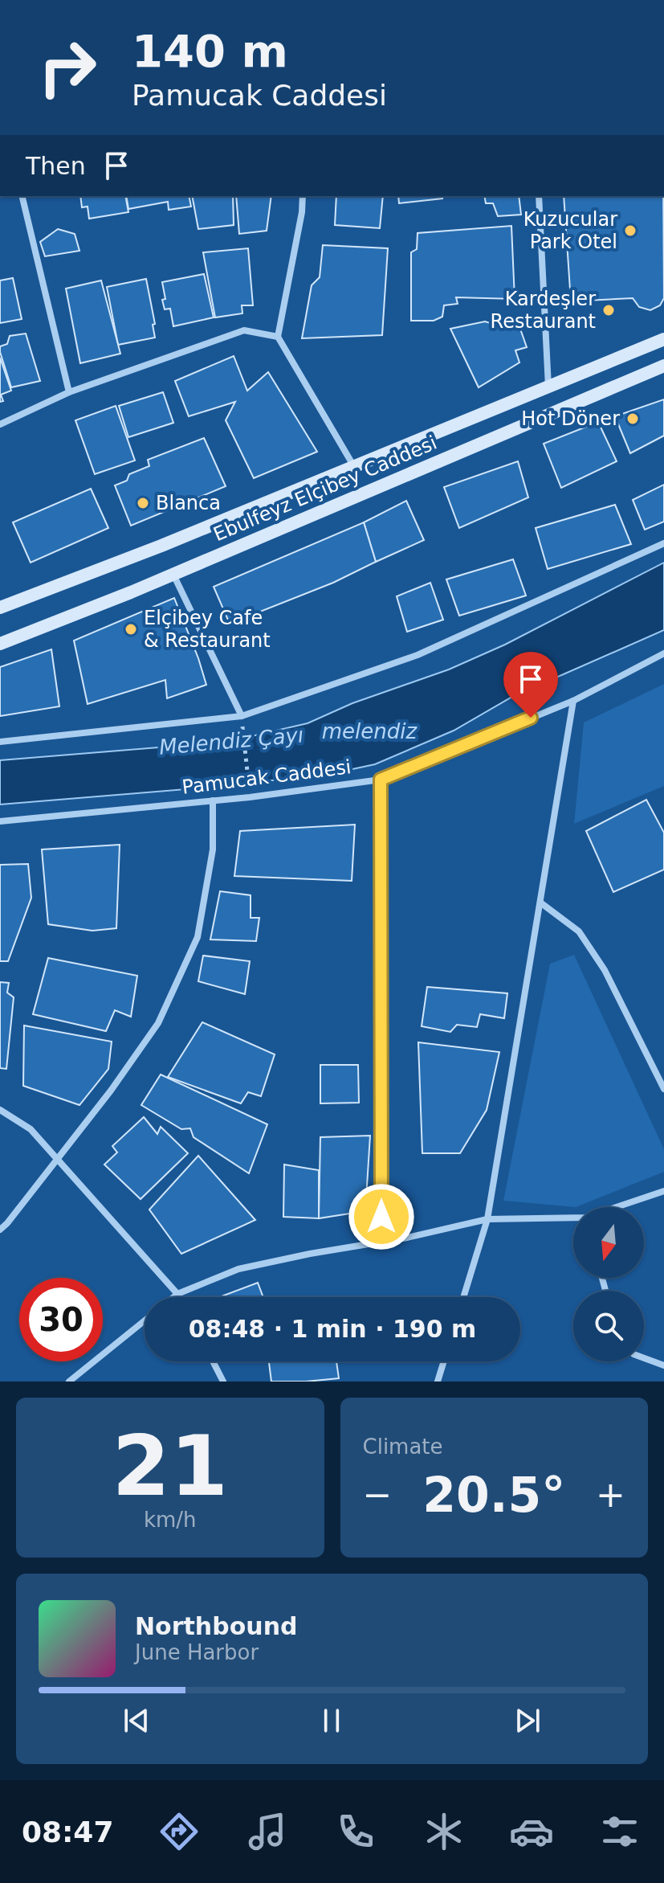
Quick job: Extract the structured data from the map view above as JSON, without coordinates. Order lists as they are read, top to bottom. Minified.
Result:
{"streets":{"main road":["Ebulfeyz Elçibey Caddesi"],"street":["Pamucak Caddesi"]},"water":["melendiz","Melendiz Çayı"],"places":["Kuzucular Park Otel","Kardeşler Restaurant","Hot Döner","Blanca","Elçibey Cafe & Restaurant"],"north":"bottom","page":{"turn":["140 m","Pamucak Caddesi"],"then":"Then","limit":"30","trip":"08:48 · 1 min · 190 m","tile":[["21","km/h"],"Climate"],"heat":["−","20.5°","+"],"song":["Northbound","June Harbor"],"tabs":"08:47"}}
